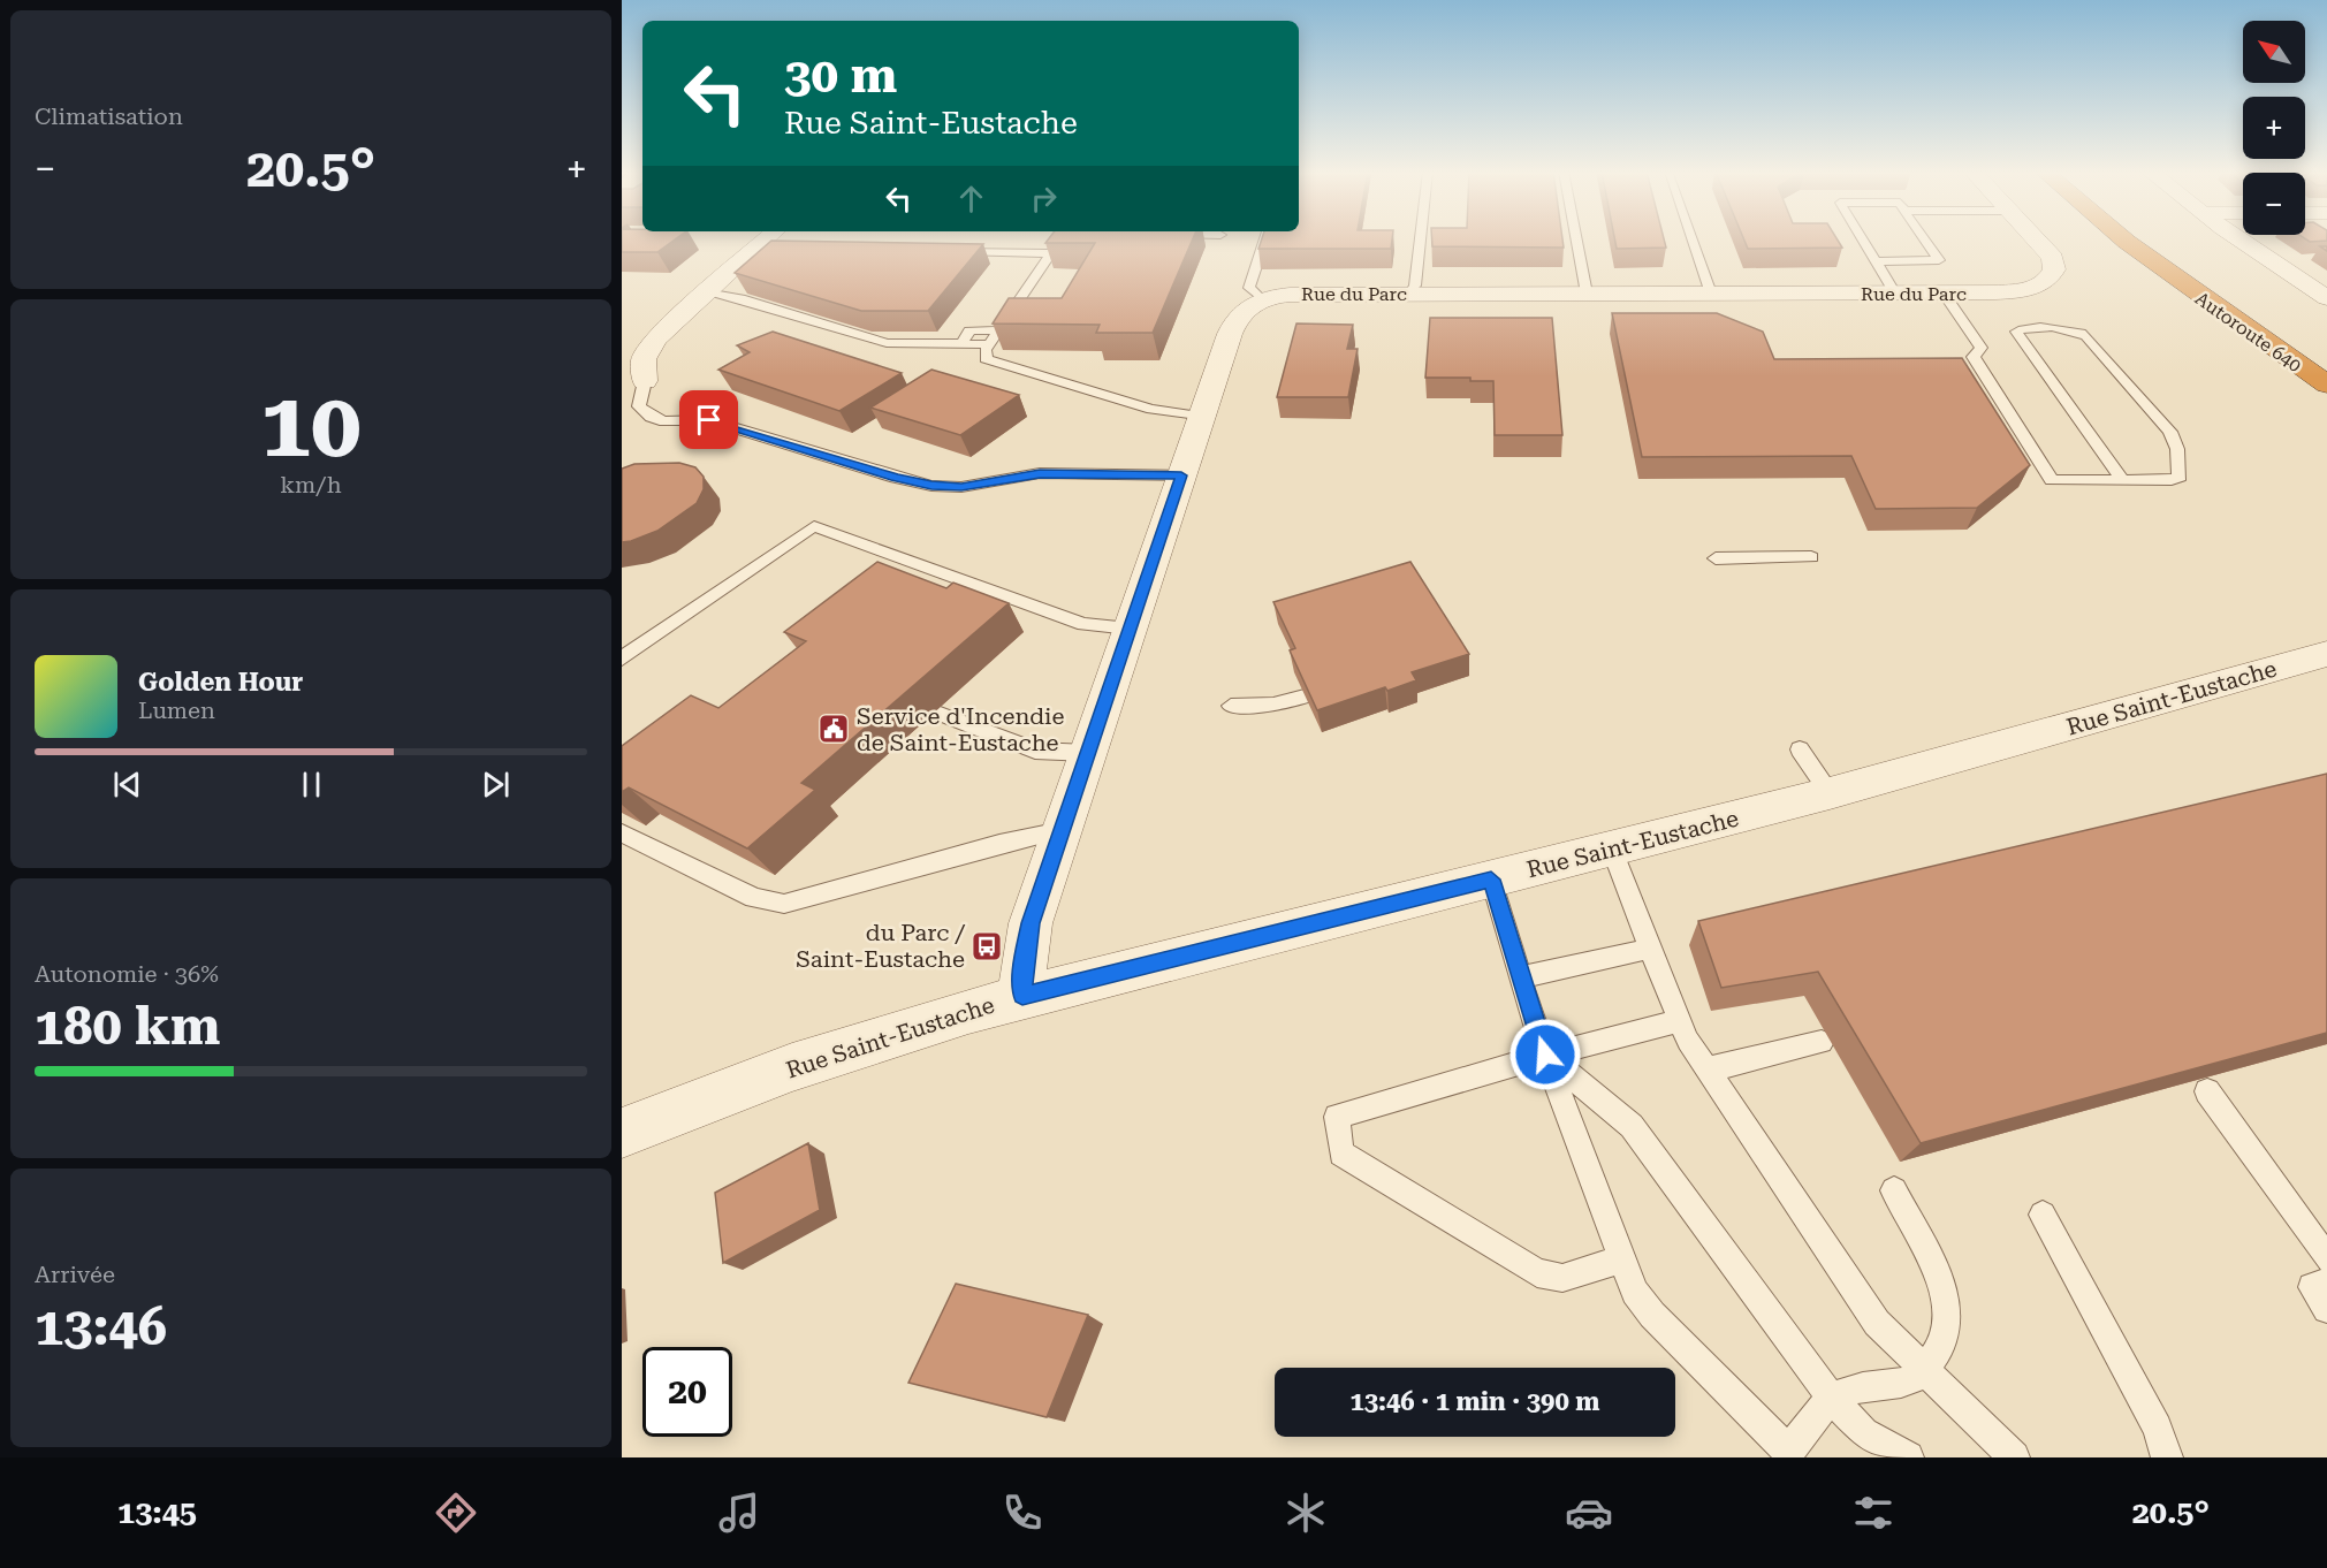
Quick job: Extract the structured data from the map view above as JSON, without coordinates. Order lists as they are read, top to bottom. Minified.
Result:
{"streets":{"highway":["Autoroute 640"],"street":["Rue du Parc","Rue Saint-Eustache"]},"places":{"public building":["Service d'Incendie de Saint-Eustache"],"bus stop":["du Parc / Saint-Eustache"]},"north":"top left","page":{"tile":["Climatisation",["10","km/h"],["Autonomie · 36%","180 km"],["Arrivée","13:46"]],"map_buttons":["+","−"],"turn":["30 m","Rue Saint-Eustache"],"heat":["−","20.5°","+"],"song":["Golden Hour","Lumen"],"limit":"20","trip":"13:46 · 1 min · 390 m","tabs":["13:45","20.5°"]}}
